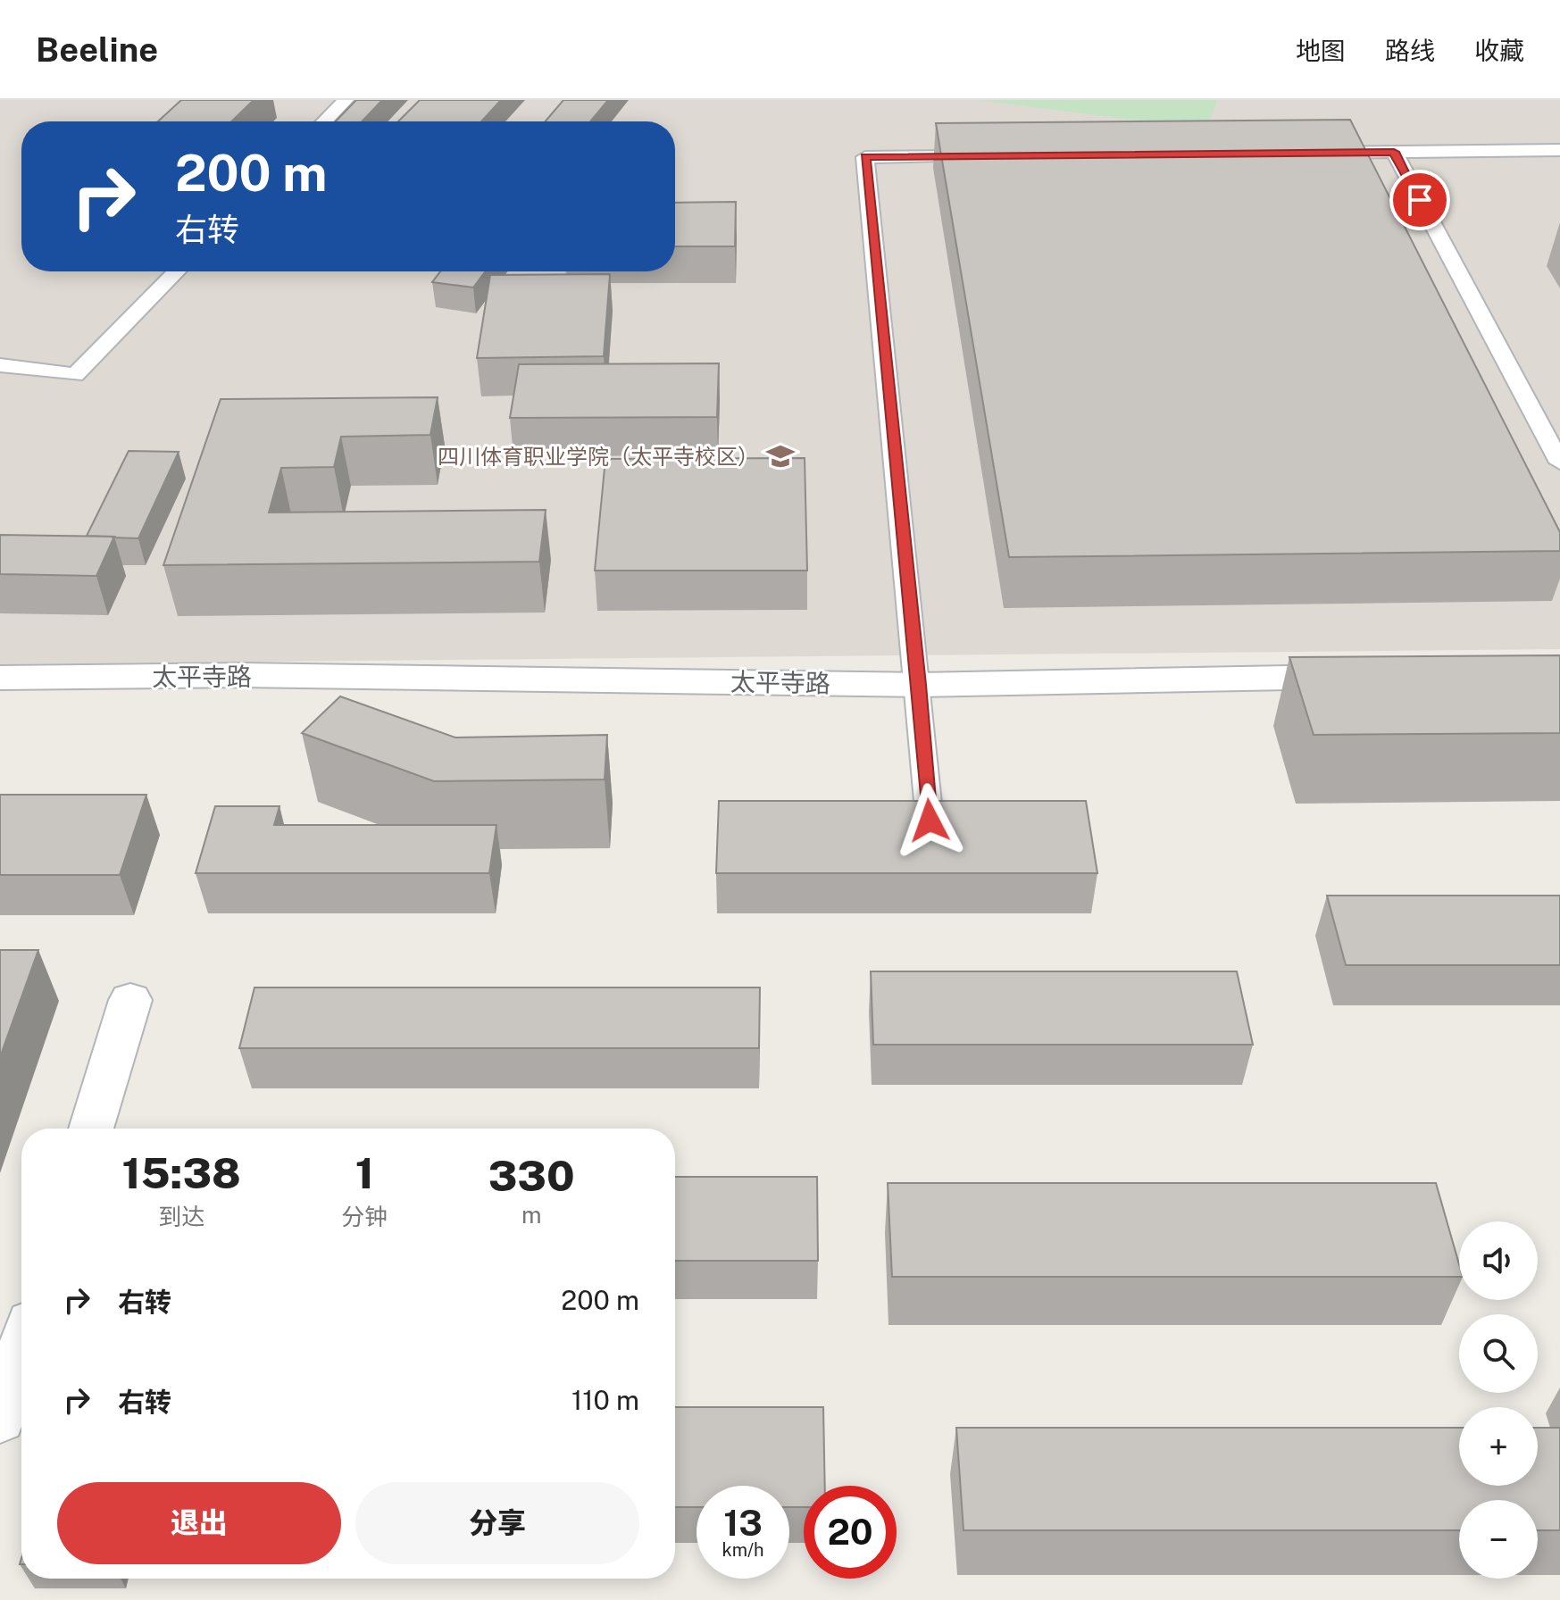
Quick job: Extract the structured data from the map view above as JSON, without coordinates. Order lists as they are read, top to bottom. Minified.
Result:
{"streets":{"street":["太平寺路"]},"places":{"school or university":["四川体育职业学院（太平寺校区）"]},"page":{"header":"Beeline","nav":["地图","路线","收藏"],"turn":["200 m","右转"],"eta":["15:38","到达","1","分钟","330","m"],"map_buttons":["+","−"],"list":[{"name":"右转","value":"200 m"},{"name":"右转","value":"110 m"}],"buttons":["退出","分享"],"speed":"13 km/h","limit":"20"}}
